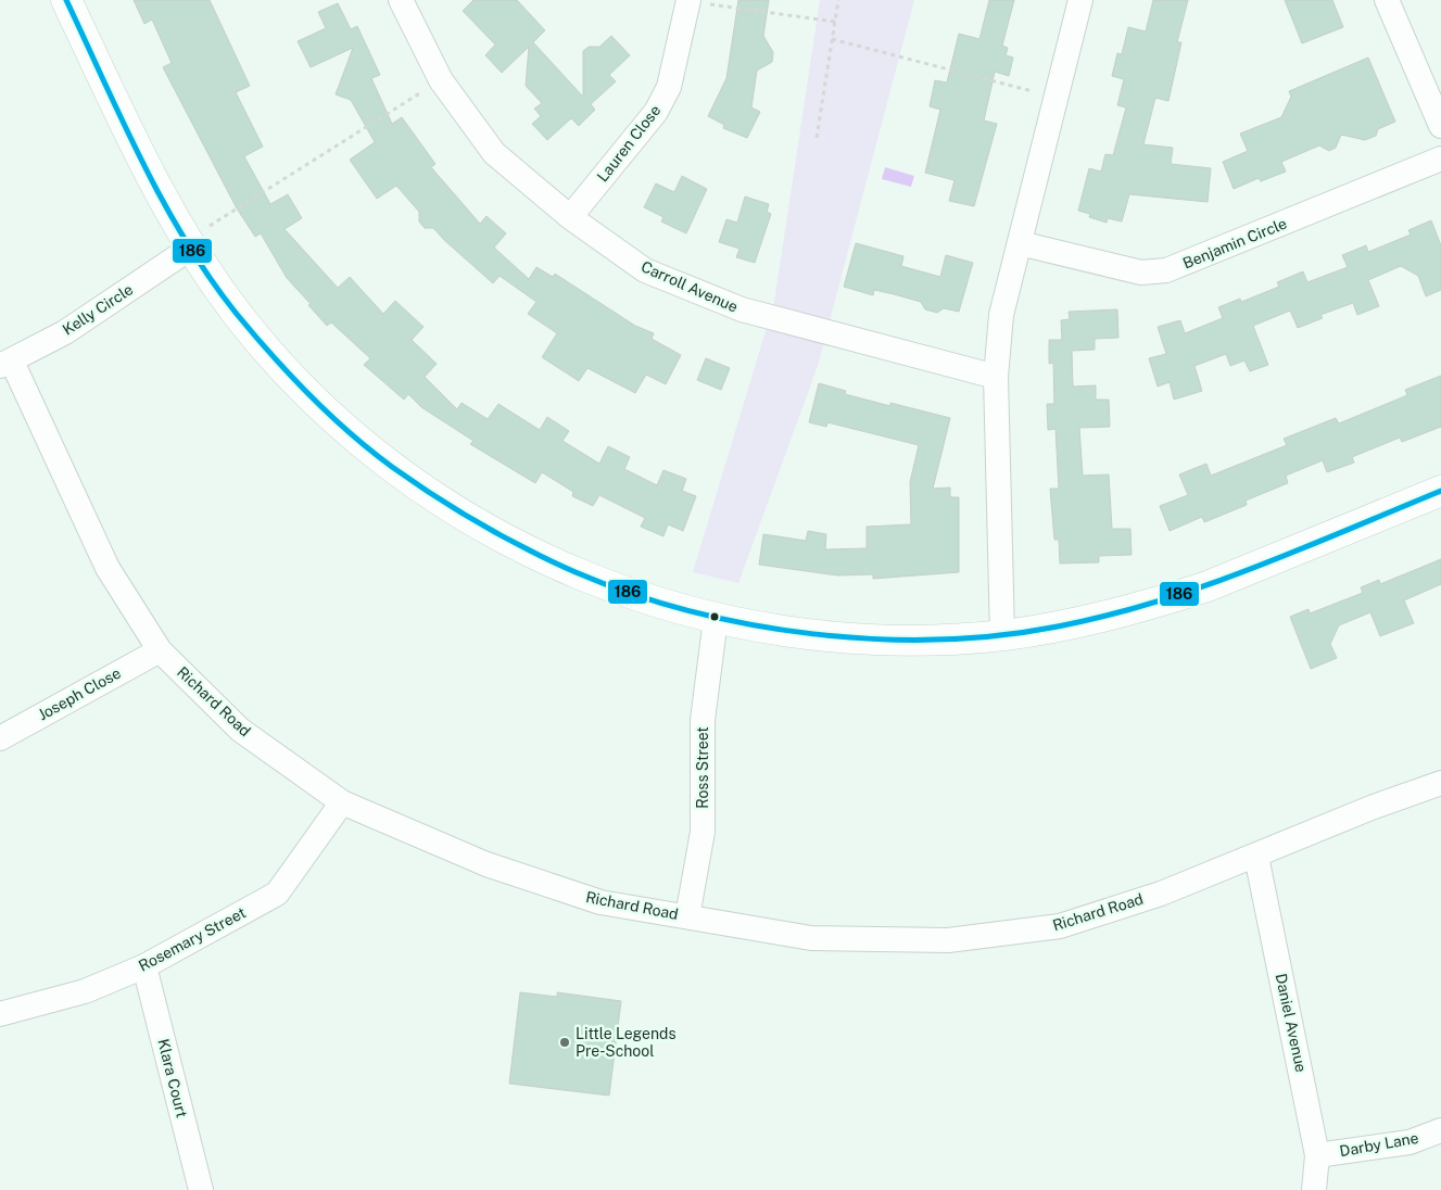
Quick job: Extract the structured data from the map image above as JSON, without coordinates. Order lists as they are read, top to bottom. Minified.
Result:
{"streets":{"street":["Lauren Close","Benjamin Circle","Carroll Avenue","Kelly Circle","Joseph Close","Richard Road","Ross Street","Rosemary Street","Daniel Avenue","Klara Court","Darby Lane"]},"crossings":[["Lauren Close","Carroll Avenue"],["Kelly Circle","Richard Road"],["Joseph Close","Richard Road"],["Richard Road","Ross Street"],["Richard Road","Rosemary Street"],["Richard Road","Daniel Avenue"],["Rosemary Street","Klara Court"],["Daniel Avenue","Darby Lane"]],"places":["Little Legends Pre-School"],"lines":["transit line 186"]}
